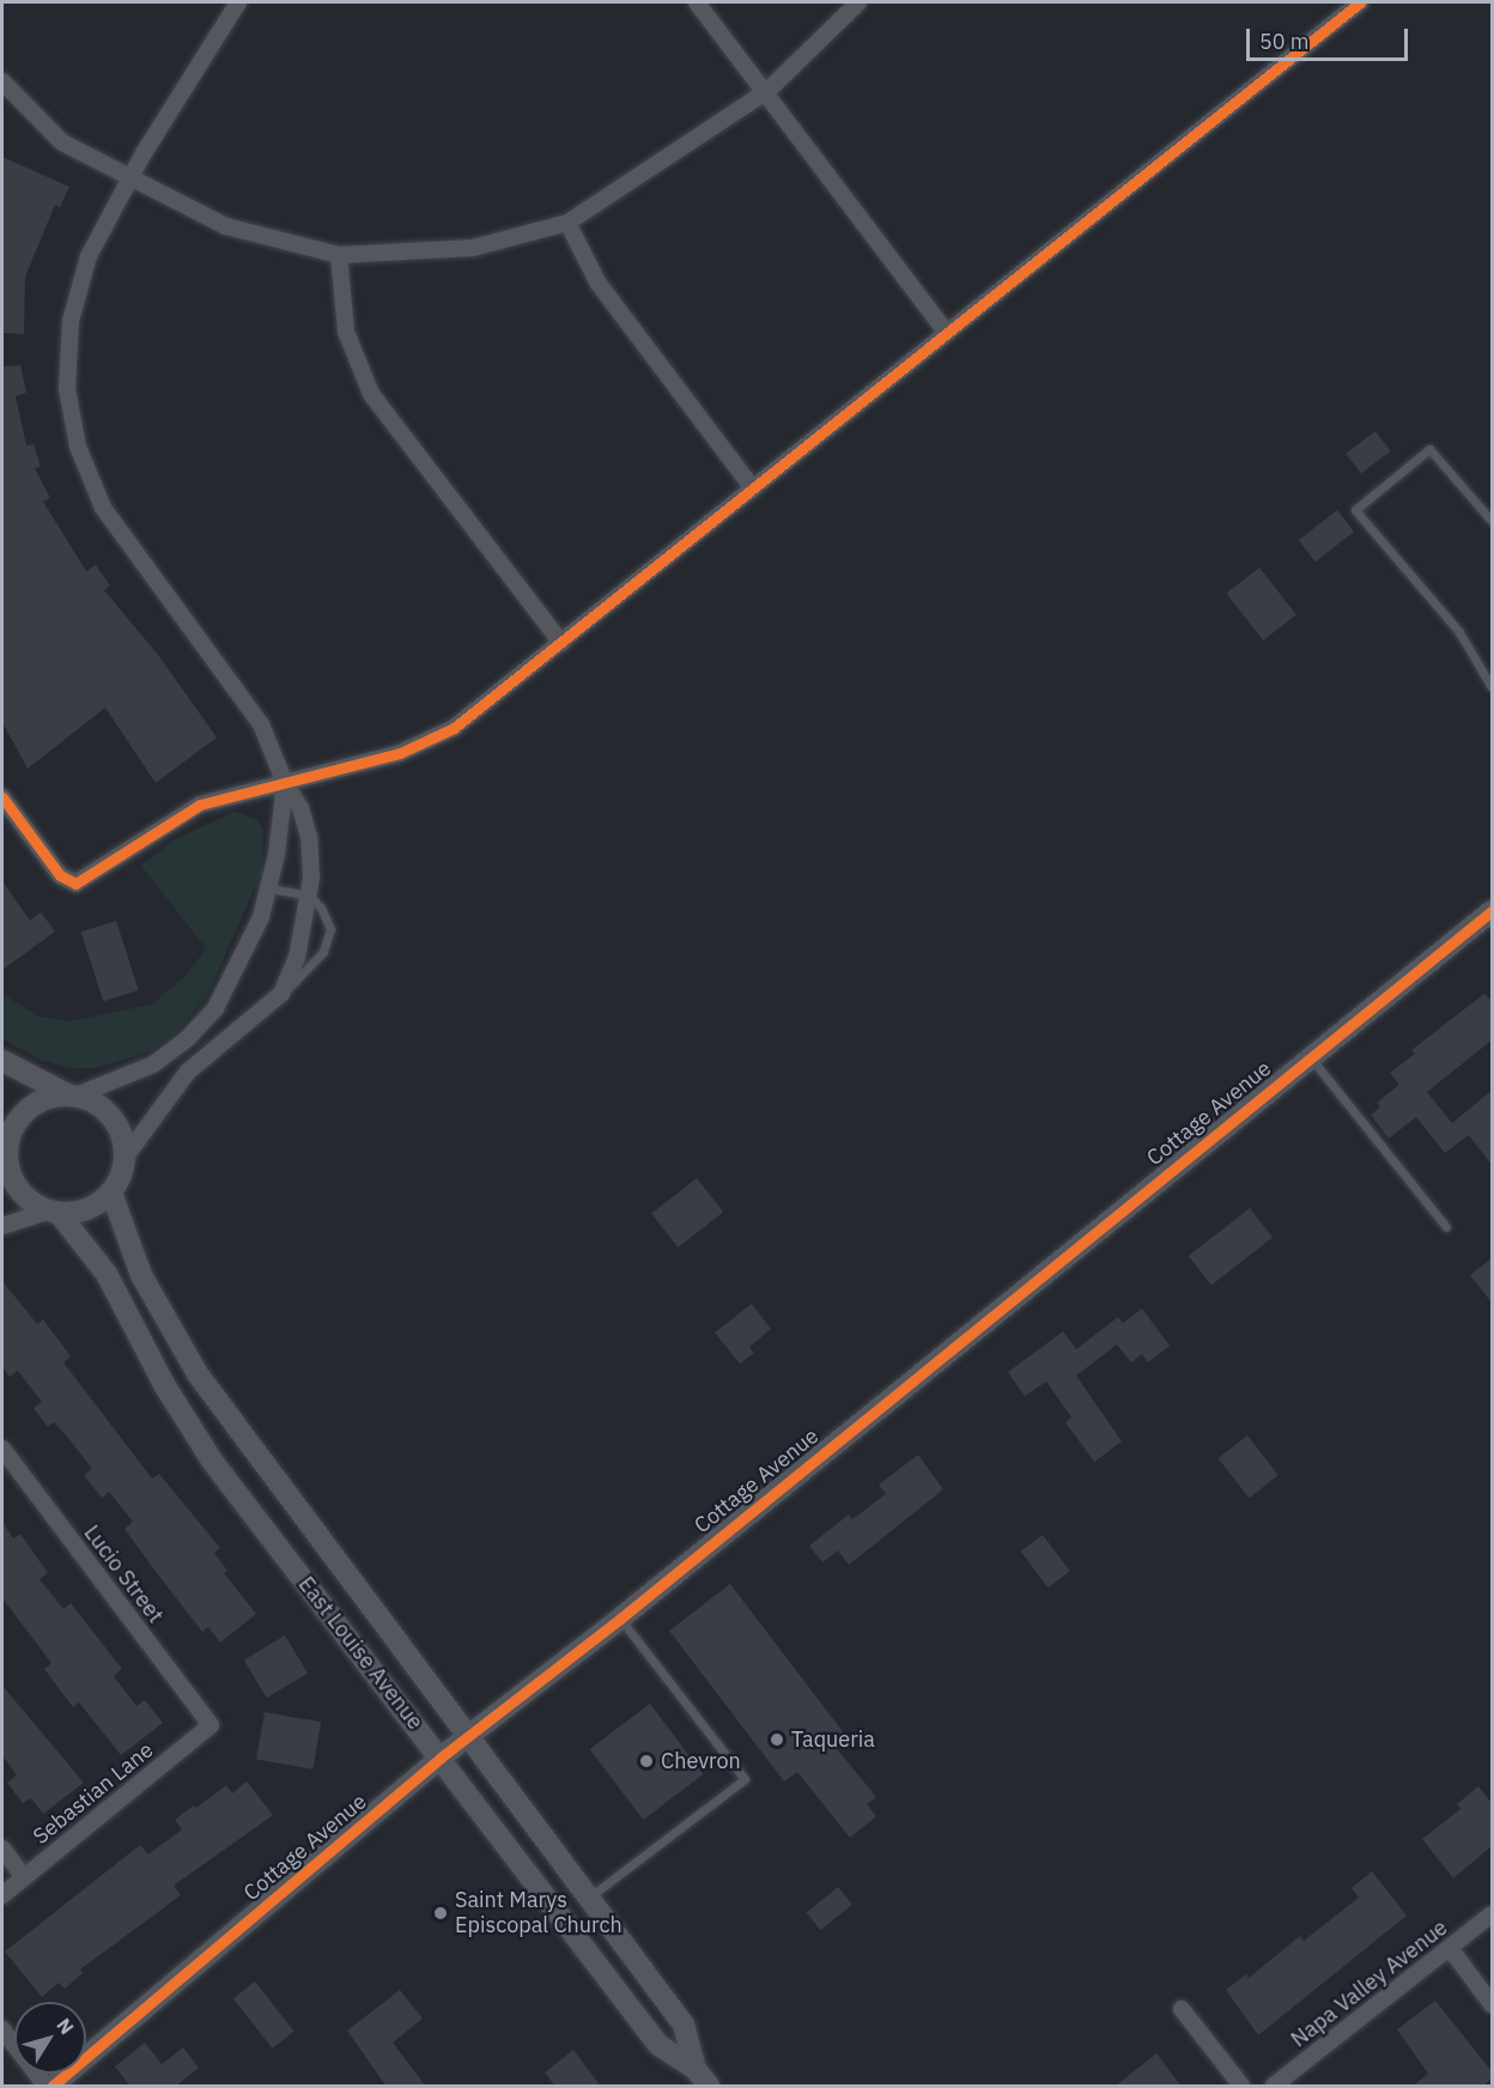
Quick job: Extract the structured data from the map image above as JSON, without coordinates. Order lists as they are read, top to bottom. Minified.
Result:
{"streets":{"street":["Cottage Avenue","Lucio Street","East Louise Avenue","Sebastian Lane","Napa Valley Avenue"]},"crossings":[["Cottage Avenue","East Louise Avenue"],["Lucio Street","Sebastian Lane"]],"places":["Taqueria","Chevron","Saint Marys Episcopal Church"],"scale_bar":"50 m","north":"top right"}
